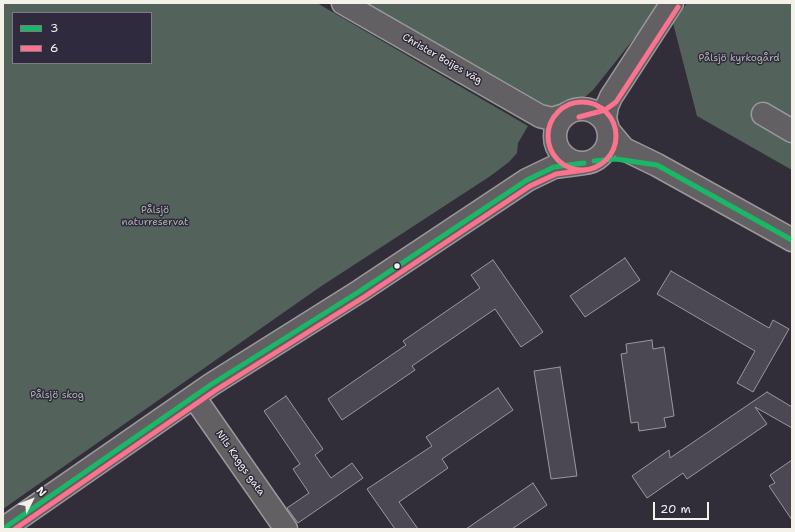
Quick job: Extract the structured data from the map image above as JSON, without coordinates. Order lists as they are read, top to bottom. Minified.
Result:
{"streets":{"street":["Christer Boijes väg","Nils Kaggs gata"]},"parks":["Pålsjö kyrkogård","Pålsjö naturreservat","Pålsjö skog"],"lines":["transit line 6","transit line 3"],"legend":["3","6"],"scale_bar":"20 m","north":"top right"}
